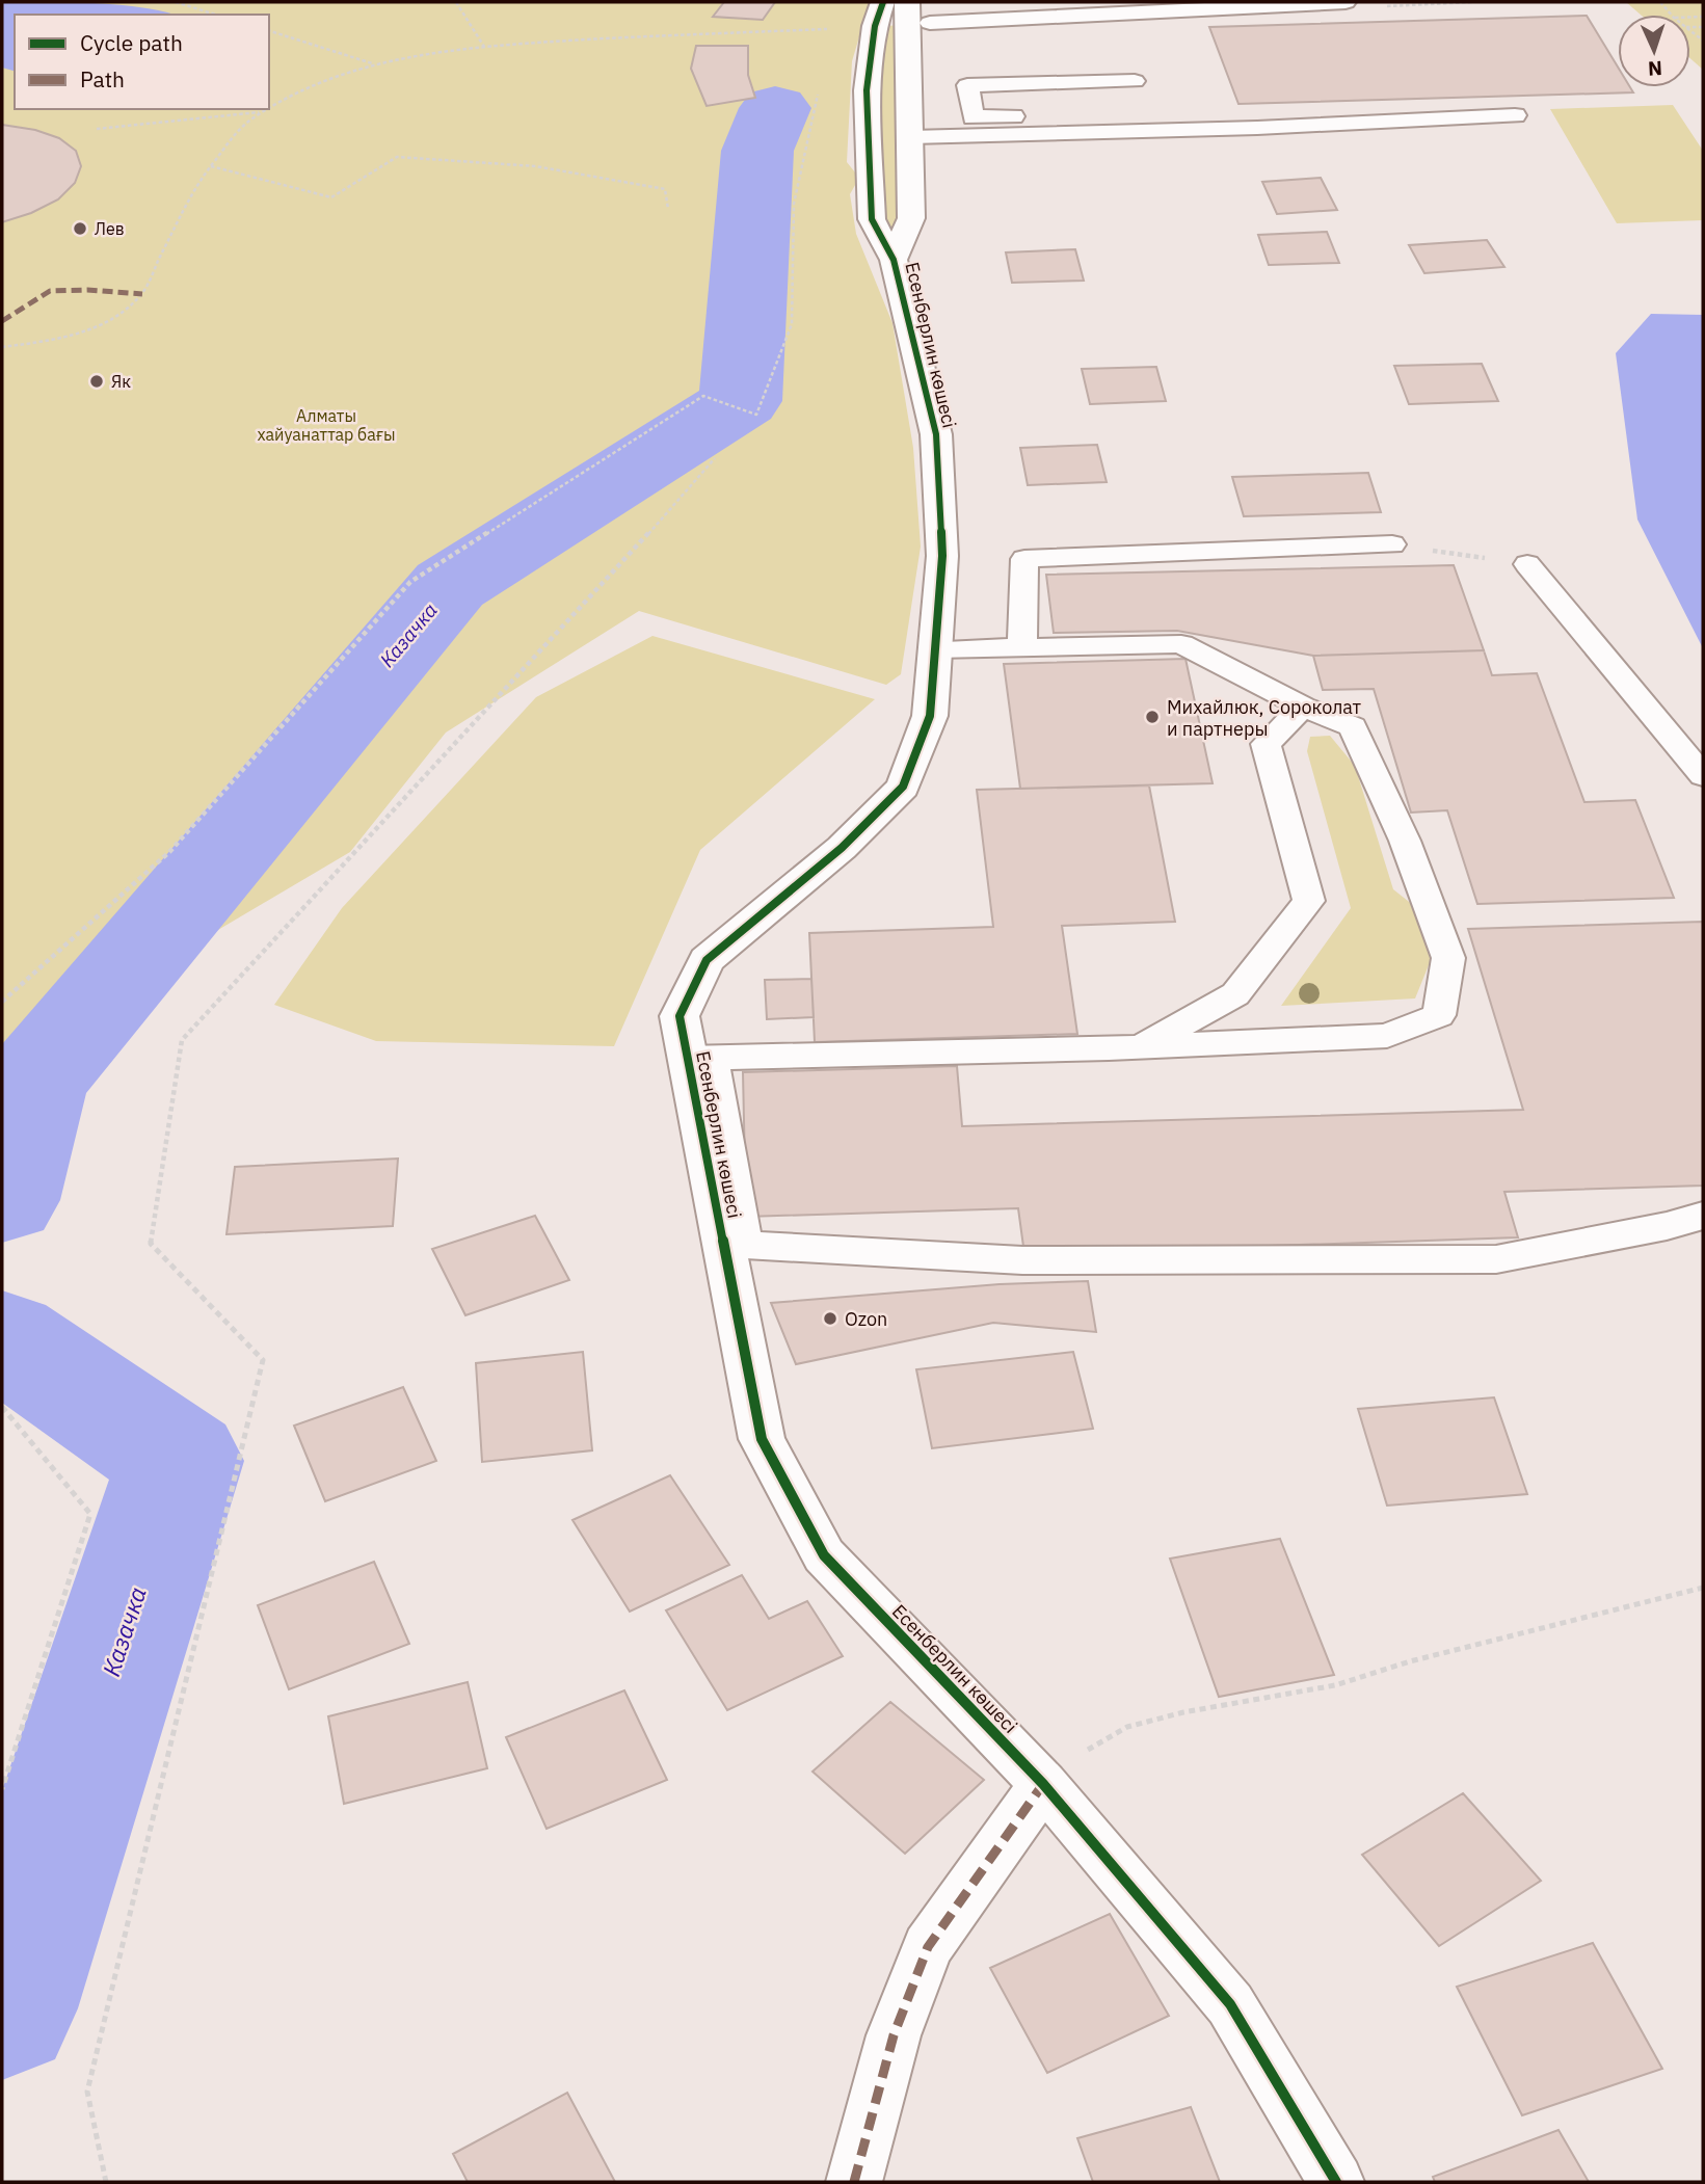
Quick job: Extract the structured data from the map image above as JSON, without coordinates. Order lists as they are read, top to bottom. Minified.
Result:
{"streets":{"street":["Есенберлин көшесі"]},"water":["Казачка"],"parks":["Алматы хайуанаттар бағы"],"places":["Лев","Як","Михайлюк, Сороколат и партнеры","Ozon"],"legend":["Cycle path","Path"],"north":"bottom"}
